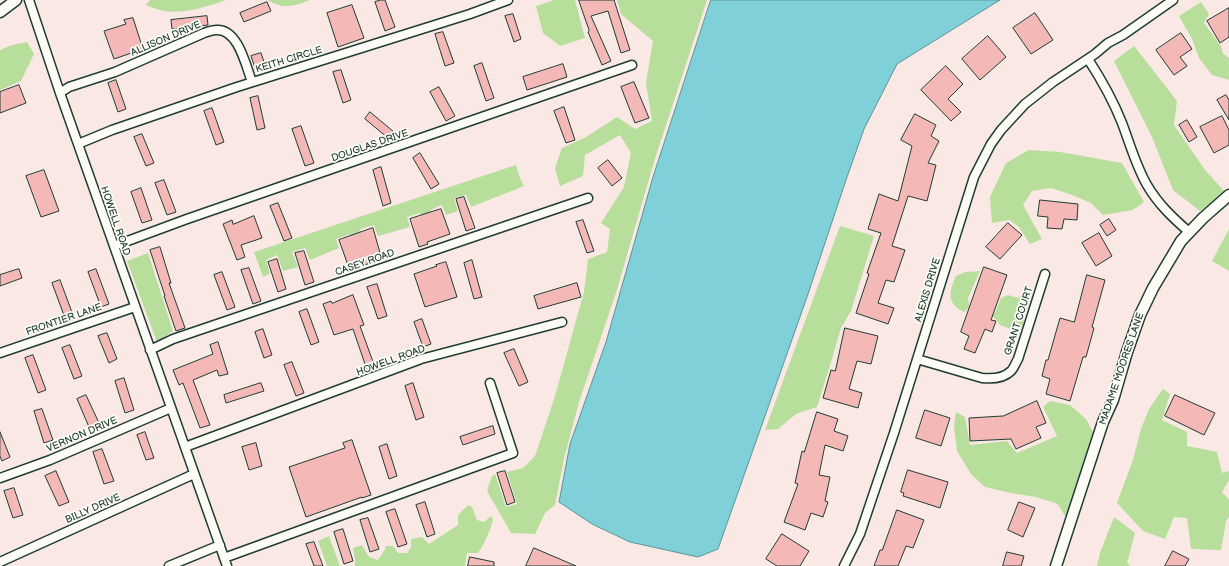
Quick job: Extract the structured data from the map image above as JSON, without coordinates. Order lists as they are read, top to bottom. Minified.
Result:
{"streets":{"street":["ALLISON DRIVE","KEITH CIRCLE","DOUGLAS DRIVE","HOWELL ROAD","CASEY ROAD","ALEXIS DRIVE","FRONTIER LANE","GRANT COURT","MADAME MOORES LANE","VERNON DRIVE","BILLY DRIVE"]},"crossings":[["ALLISON DRIVE","KEITH CIRCLE"],["ALLISON DRIVE","HOWELL ROAD"],["KEITH CIRCLE","HOWELL ROAD"],["DOUGLAS DRIVE","HOWELL ROAD"],["HOWELL ROAD","CASEY ROAD"],["HOWELL ROAD","FRONTIER LANE"],["HOWELL ROAD","VERNON DRIVE"],["HOWELL ROAD","BILLY DRIVE"],["ALEXIS DRIVE","GRANT COURT"]]}
